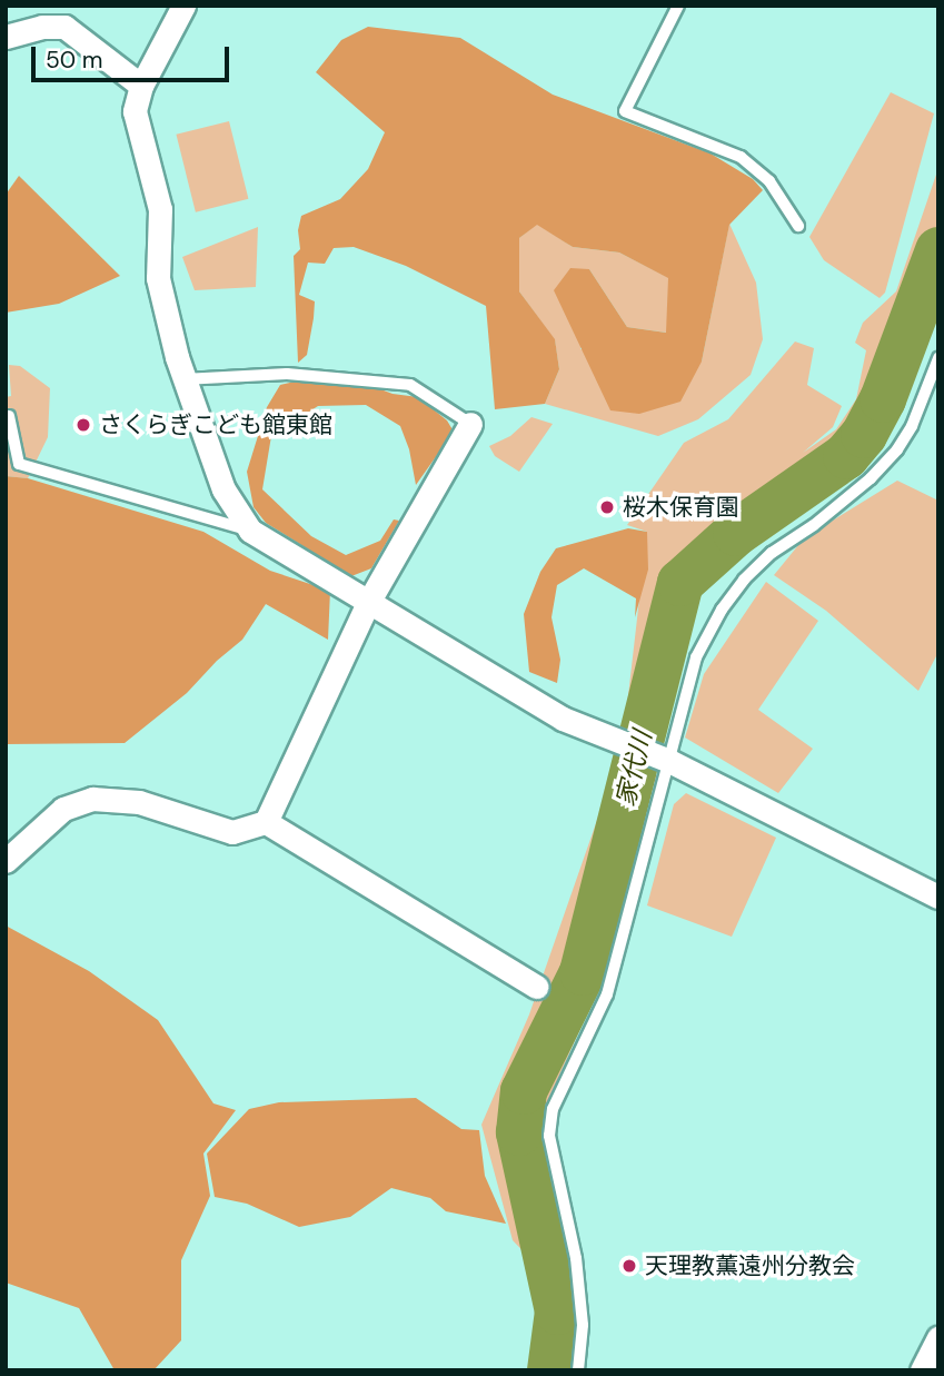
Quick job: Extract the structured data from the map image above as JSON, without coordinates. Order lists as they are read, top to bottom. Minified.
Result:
{"water":["家代川"],"places":["さくらぎこども館東館","桜木保育園","天理教薫遠州分教会"],"scale_bar":"50 m"}
